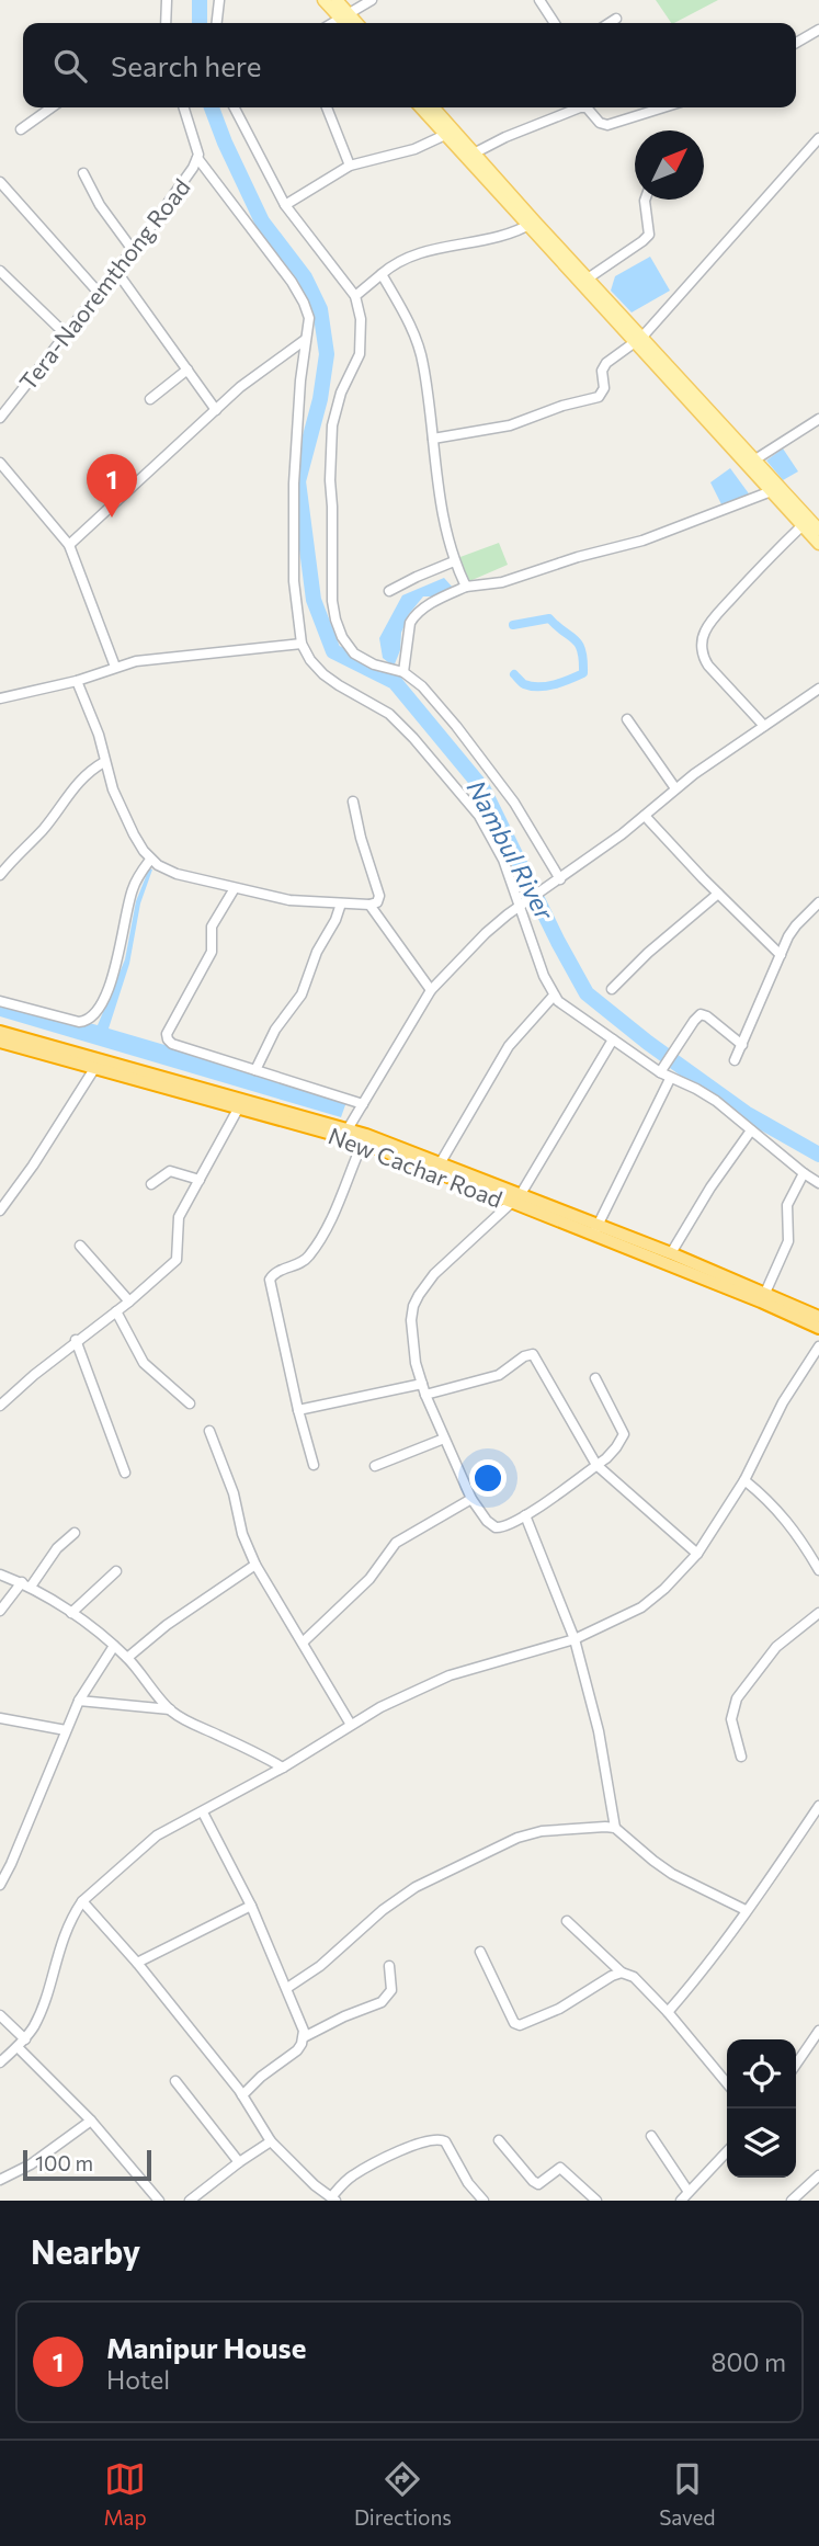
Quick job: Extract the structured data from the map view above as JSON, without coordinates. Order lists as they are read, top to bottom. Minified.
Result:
{"streets":{"highway":["New Cachar Road"],"street":["Tera-Naoremthong Road"]},"water":["Nambul River"],"scale_bar":"100 m","north":"top right","page":{"search":"Search here","pins":"1","scale":"100 m","heading":"Nearby","list":[{"mark":"1","name":"Manipur House","note":"Hotel","value":"800 m"}],"nav":["Map","Directions","Saved"]}}
